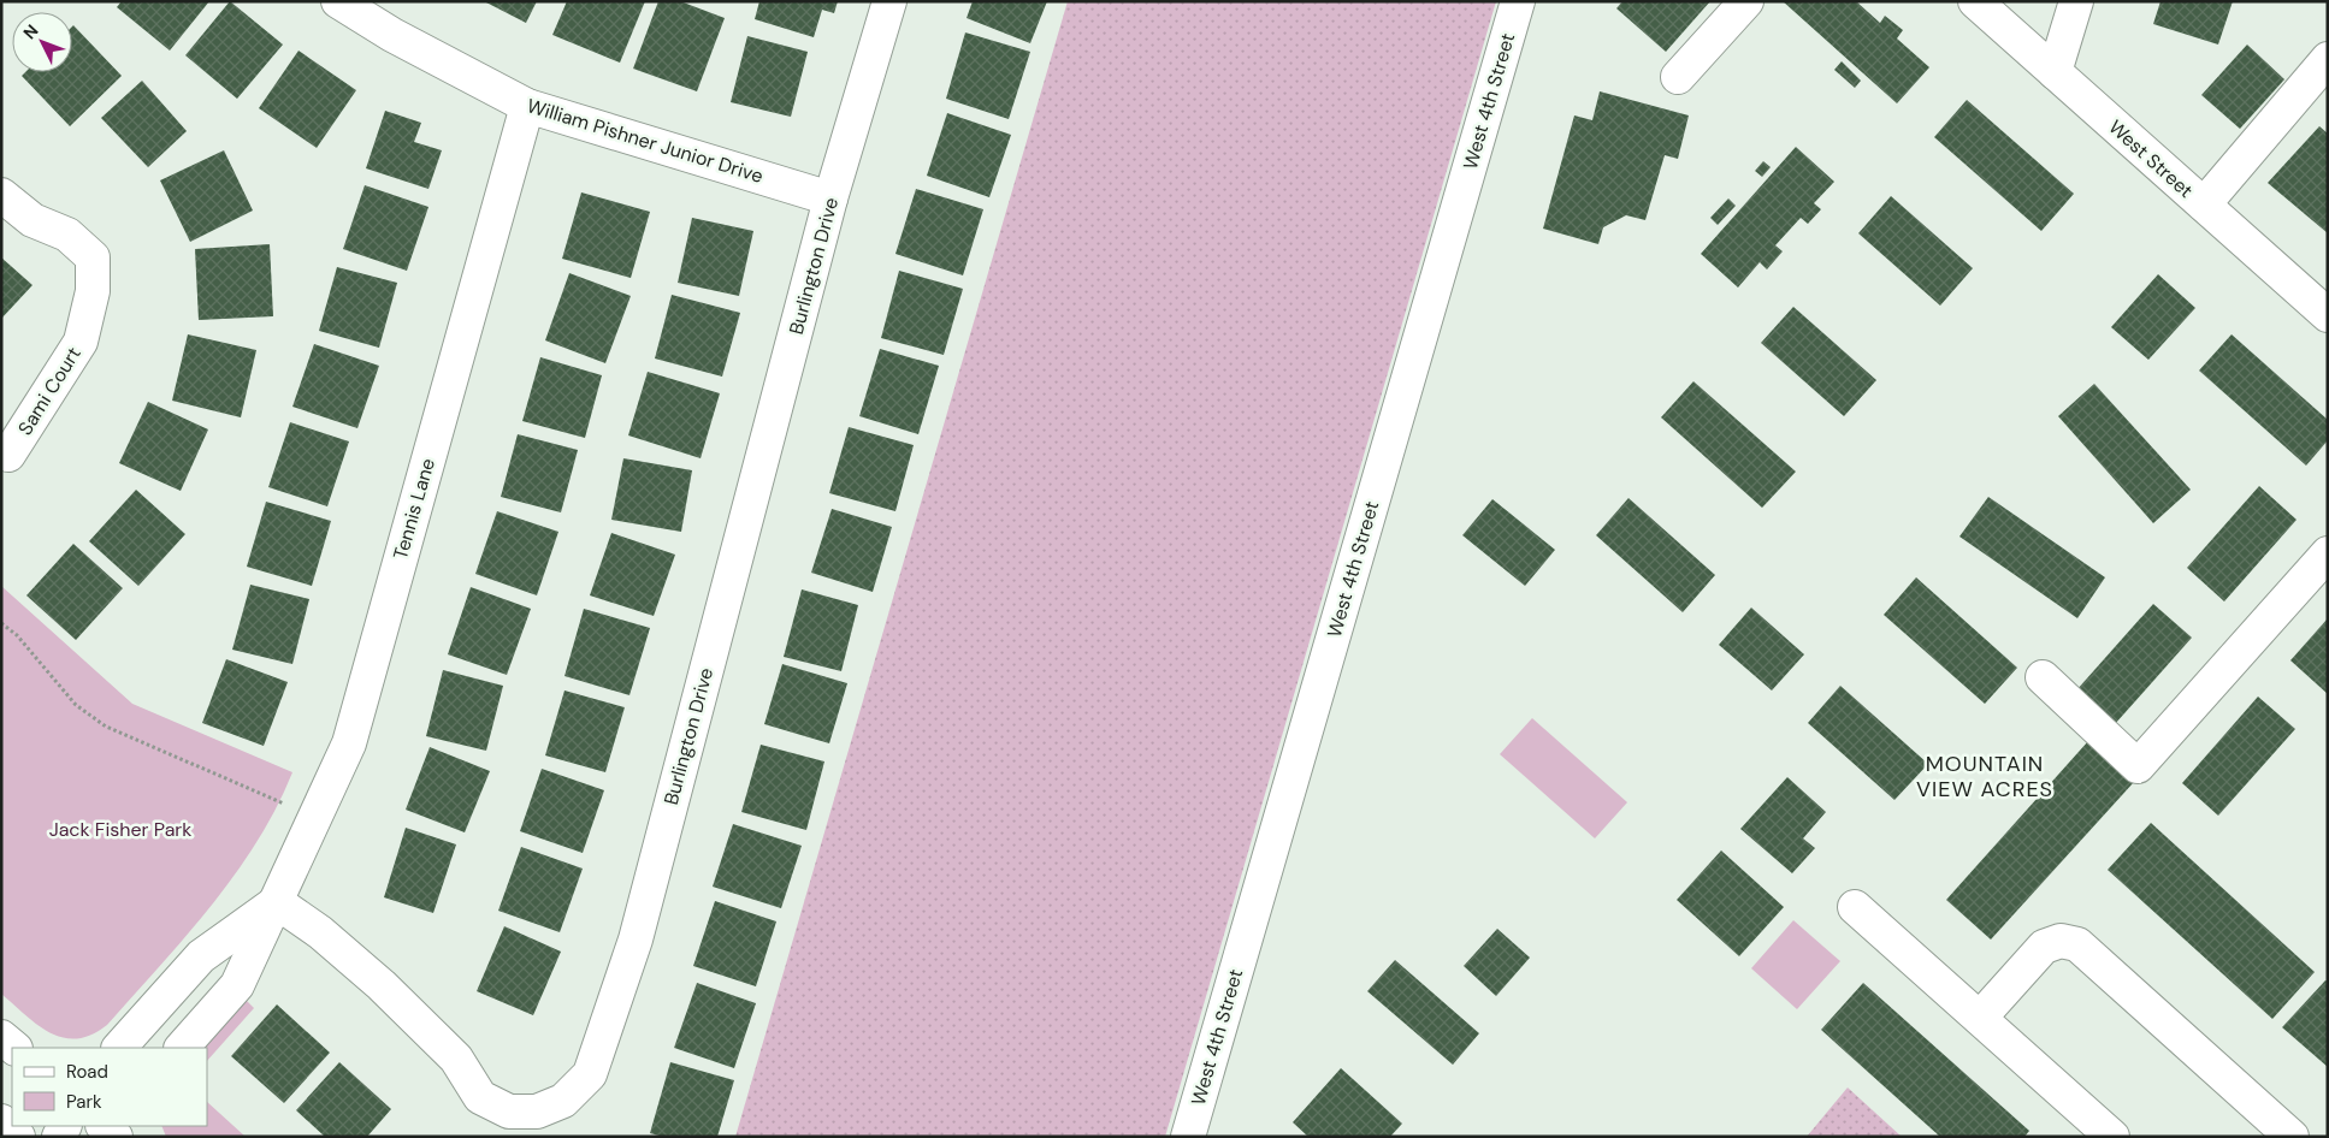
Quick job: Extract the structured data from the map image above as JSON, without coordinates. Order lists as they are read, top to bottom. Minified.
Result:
{"streets":{"street":["West 4th Street","William Pishner Junior Drive","West Street","Burlington Drive","Sami Court","Tennis Lane"]},"crossings":[["William Pishner Junior Drive","Burlington Drive"],["William Pishner Junior Drive","Tennis Lane"],["Burlington Drive","Tennis Lane"]],"districts":["MOUNTAIN VIEW ACRES"],"parks":["Jack Fisher Park"],"legend":["Road","Park"],"north":"top left"}
